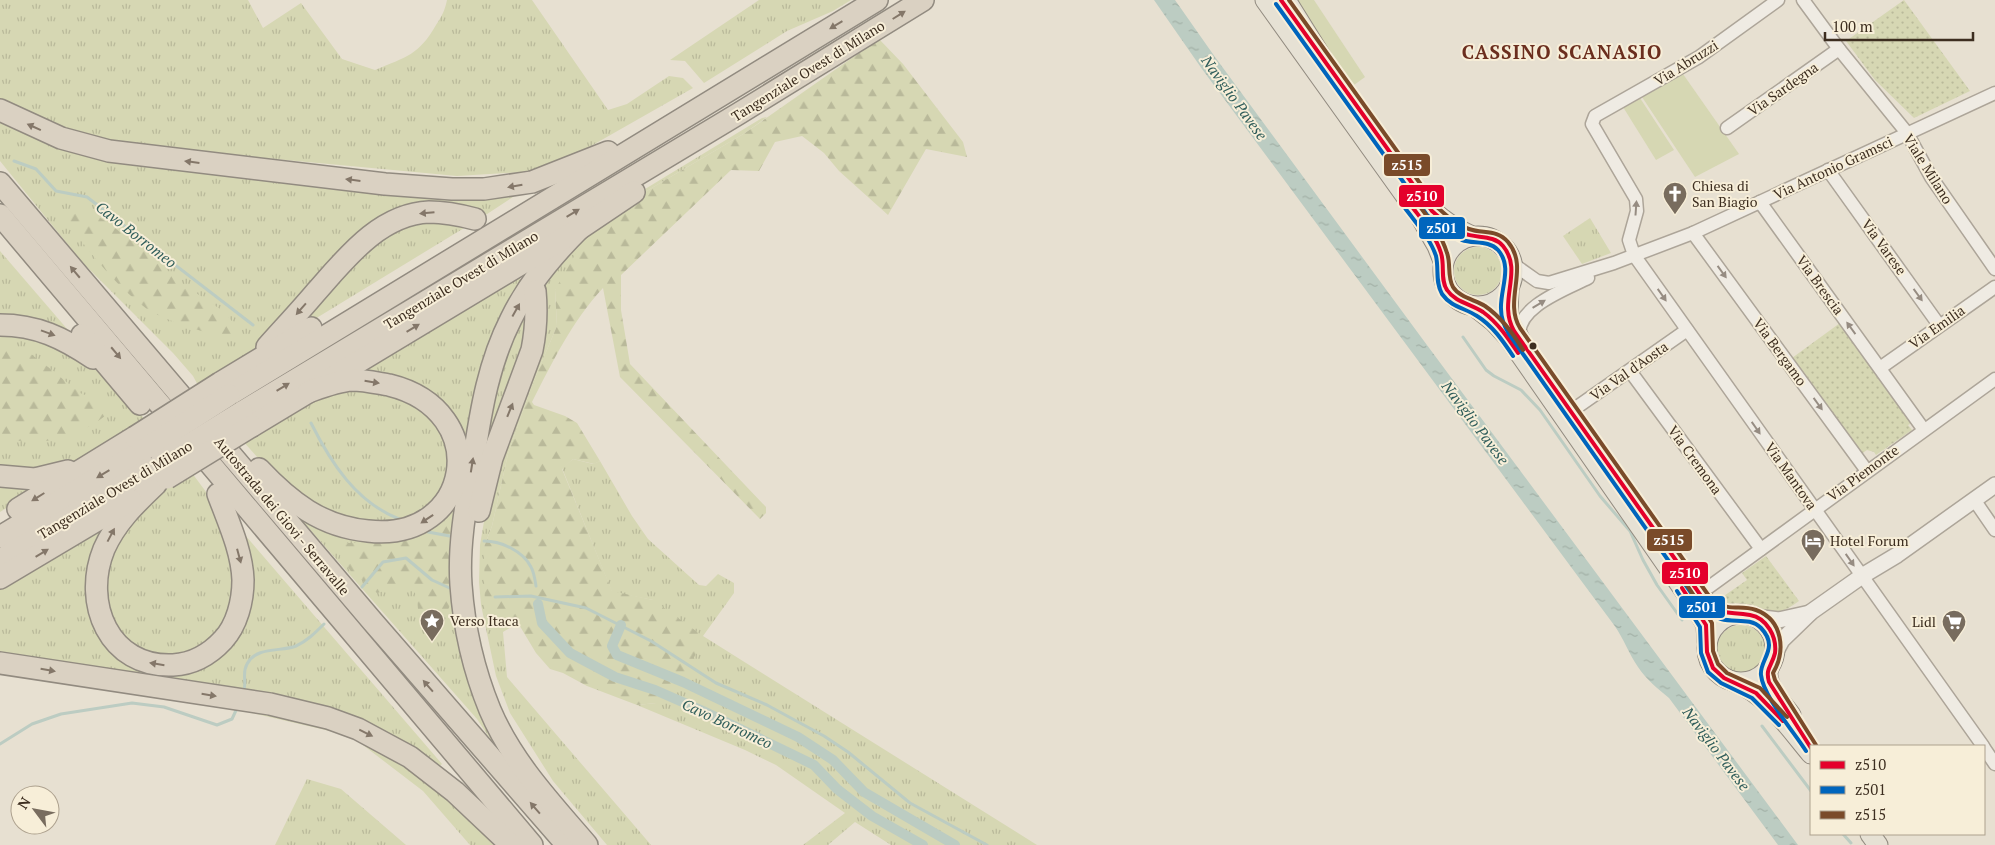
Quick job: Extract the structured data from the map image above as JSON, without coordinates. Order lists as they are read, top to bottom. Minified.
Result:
{"streets":{"highway":["Tangenziale Ovest di Milano","Autostrada dei Giovi - Serravalle"],"street":["Via Abruzzi","Via Sardegna","Via Antonio Gramsci","Viale Milano","Via Varese","Via Brescia","Via Emilia","Via Bergamo","Via Val d'Aosta","Via Cremona","Via Piemonte","Via Mantova"]},"crossings":[["Via Abruzzi","Via Antonio Gramsci"],["Via Abruzzi","Via Mantova"],["Via Sardegna","Viale Milano"],["Via Antonio Gramsci","Viale Milano"],["Via Antonio Gramsci","Via Varese"],["Via Antonio Gramsci","Via Brescia"],["Via Antonio Gramsci","Via Bergamo"],["Via Antonio Gramsci","Via Mantova"],["Via Varese","Via Emilia"],["Via Brescia","Via Emilia"],["Via Brescia","Via Piemonte"],["Via Bergamo","Via Piemonte"],["Via Val d'Aosta","Via Cremona"],["Via Val d'Aosta","Via Mantova"],["Via Cremona","Via Piemonte"],["Via Piemonte","Via Mantova"]],"one_way":["Via Varese","Via Brescia","Via Bergamo","Via Mantova"],"districts":["CASSINO SCANASIO"],"water":["Naviglio Pavese","Cavo Borromeo"],"places":{"church":["Chiesa di San Biagio"],"hotel":["Hotel Forum"],"place":["Verso Itaca"],"supermarket":["Lidl"]},"lines":["transit line z510","transit line z515","transit line z501"],"legend":["z510","z501","z515"],"scale_bar":"100 m","north":"top left"}
